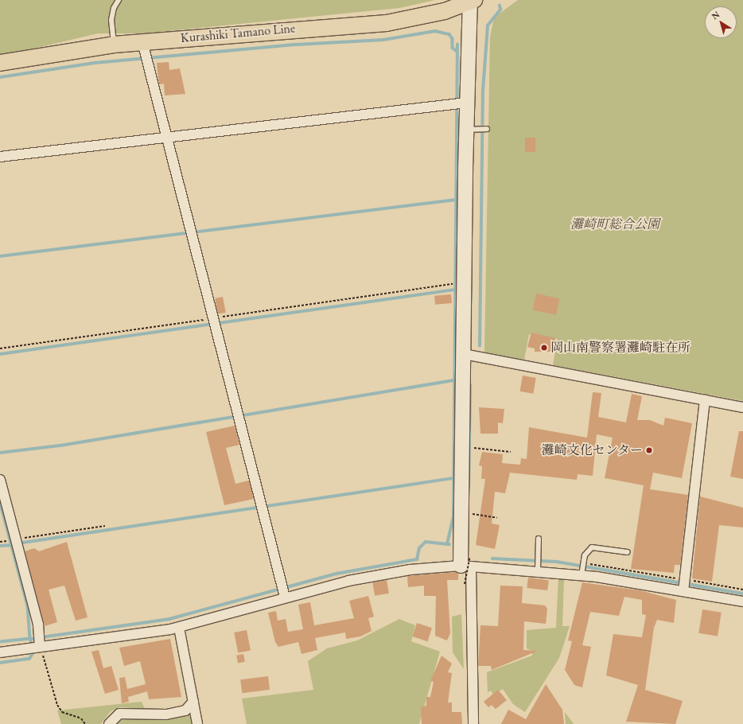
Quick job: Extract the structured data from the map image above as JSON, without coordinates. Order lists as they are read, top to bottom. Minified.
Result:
{"streets":{"main road":["Kurashiki Tamano Line"]},"parks":["灘崎町総合公園"],"places":["岡山南警察署灘崎駐在所","灘崎文化センター"],"north":"top left"}
